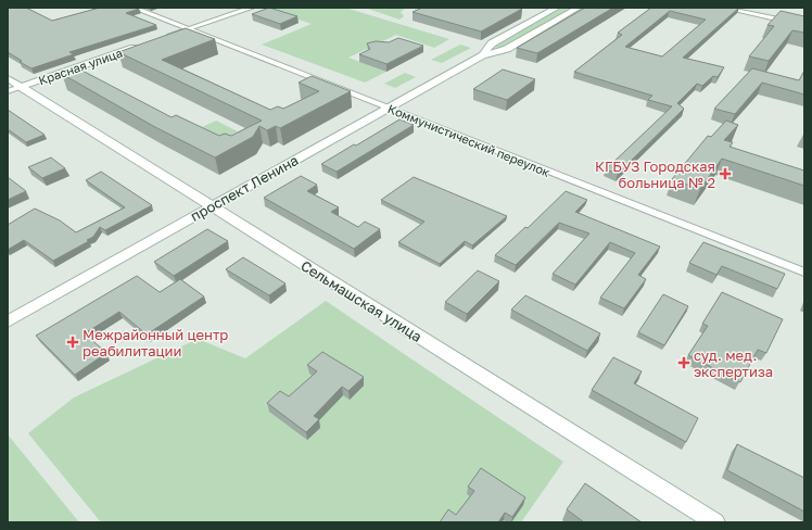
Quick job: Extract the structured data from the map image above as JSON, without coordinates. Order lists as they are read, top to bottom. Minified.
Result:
{"streets":{"main road":["Красная улица","проспект Ленина","Сельмашская улица"],"street":["Коммунистический переулок"]},"crossings":[["Красная улица","Сельмашская улица"],["Коммунистический переулок","проспект Ленина"],["проспект Ленина","Сельмашская улица"]],"places":{"health":["КГБУЗ Городская больница № 2","Межрайонный центр реабилитации","суд. мед. экспертиза"]}}
